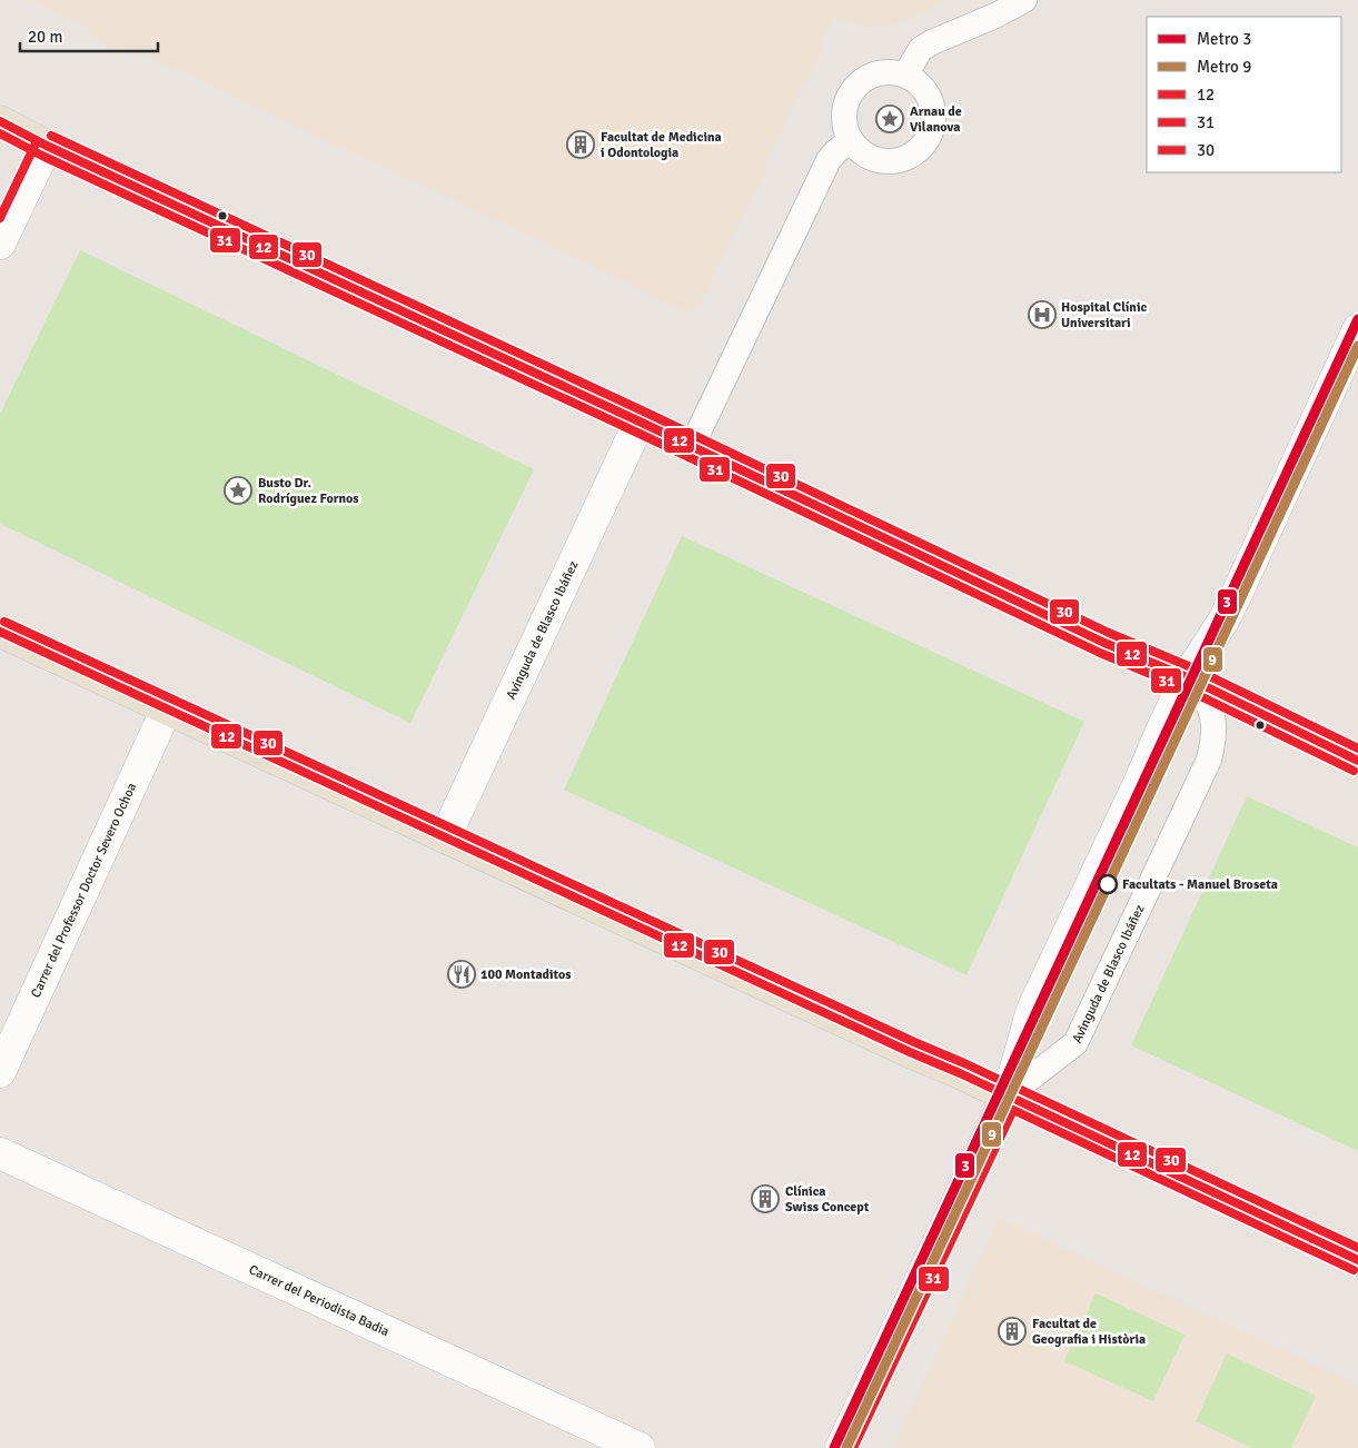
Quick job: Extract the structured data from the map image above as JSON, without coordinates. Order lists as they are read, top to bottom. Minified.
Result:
{"streets":{"main road":["Avinguda de Blasco Ibáñez"],"street":["Carrer del Professor Doctor Severo Ochoa","Carrer del Periodista Badia"]},"places":{"place":["Arnau de Vilanova","Busto Dr. Rodríguez Fornos"],"building":["Facultat de Medicina i Odontologia","Clínica Swiss Concept","Facultat de Geografia i Història"],"hospital":["Hospital Clínic Universitari"],"other":["Facultats - Manuel Broseta"],"restaurant":["100 Montaditos"]},"lines":["transit line 12","transit line 31","transit line 30","metro line 3","metro line 9"],"legend":["Metro 3","Metro 9","12","31","30"],"scale_bar":"20 m"}
